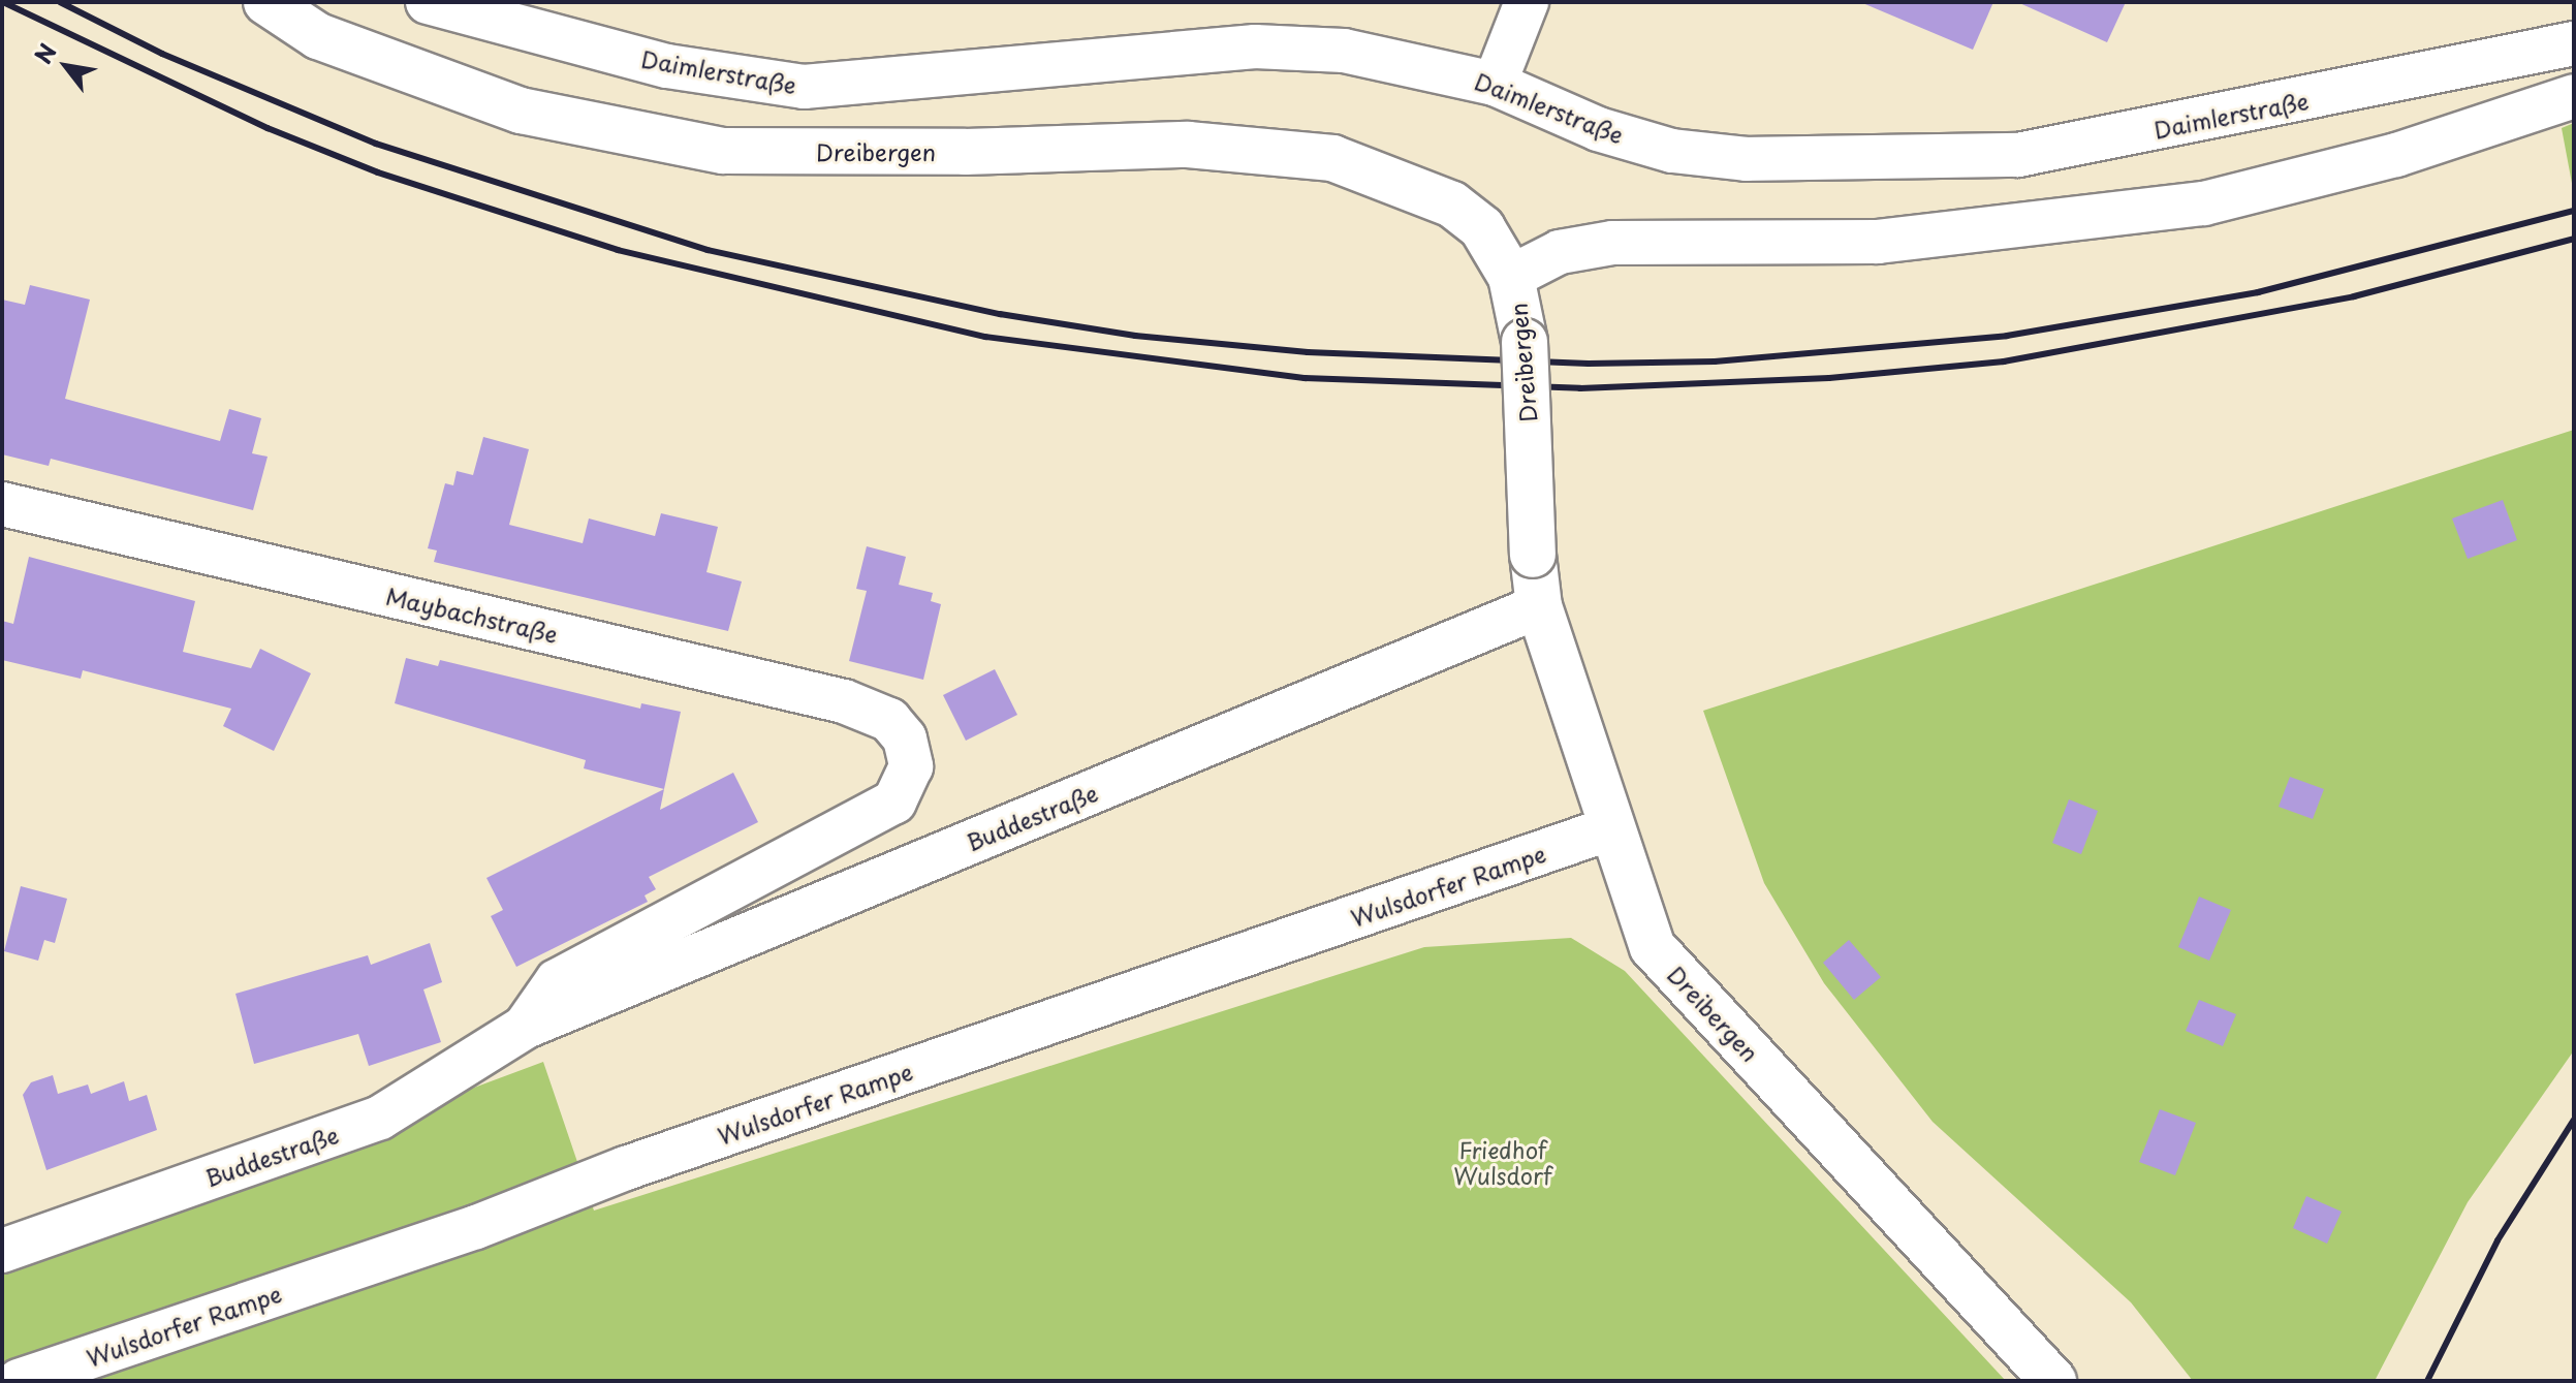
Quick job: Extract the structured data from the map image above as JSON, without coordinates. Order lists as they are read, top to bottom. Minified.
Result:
{"streets":{"street":["Daimlerstraße","Dreibergen","Maybachstraße","Buddestraße","Wulsdorfer Rampe"]},"crossings":[["Dreibergen","Buddestraße"],["Dreibergen","Wulsdorfer Rampe"],["Maybachstraße","Buddestraße"]],"parks":["Friedhof Wulsdorf"],"north":"top left"}
